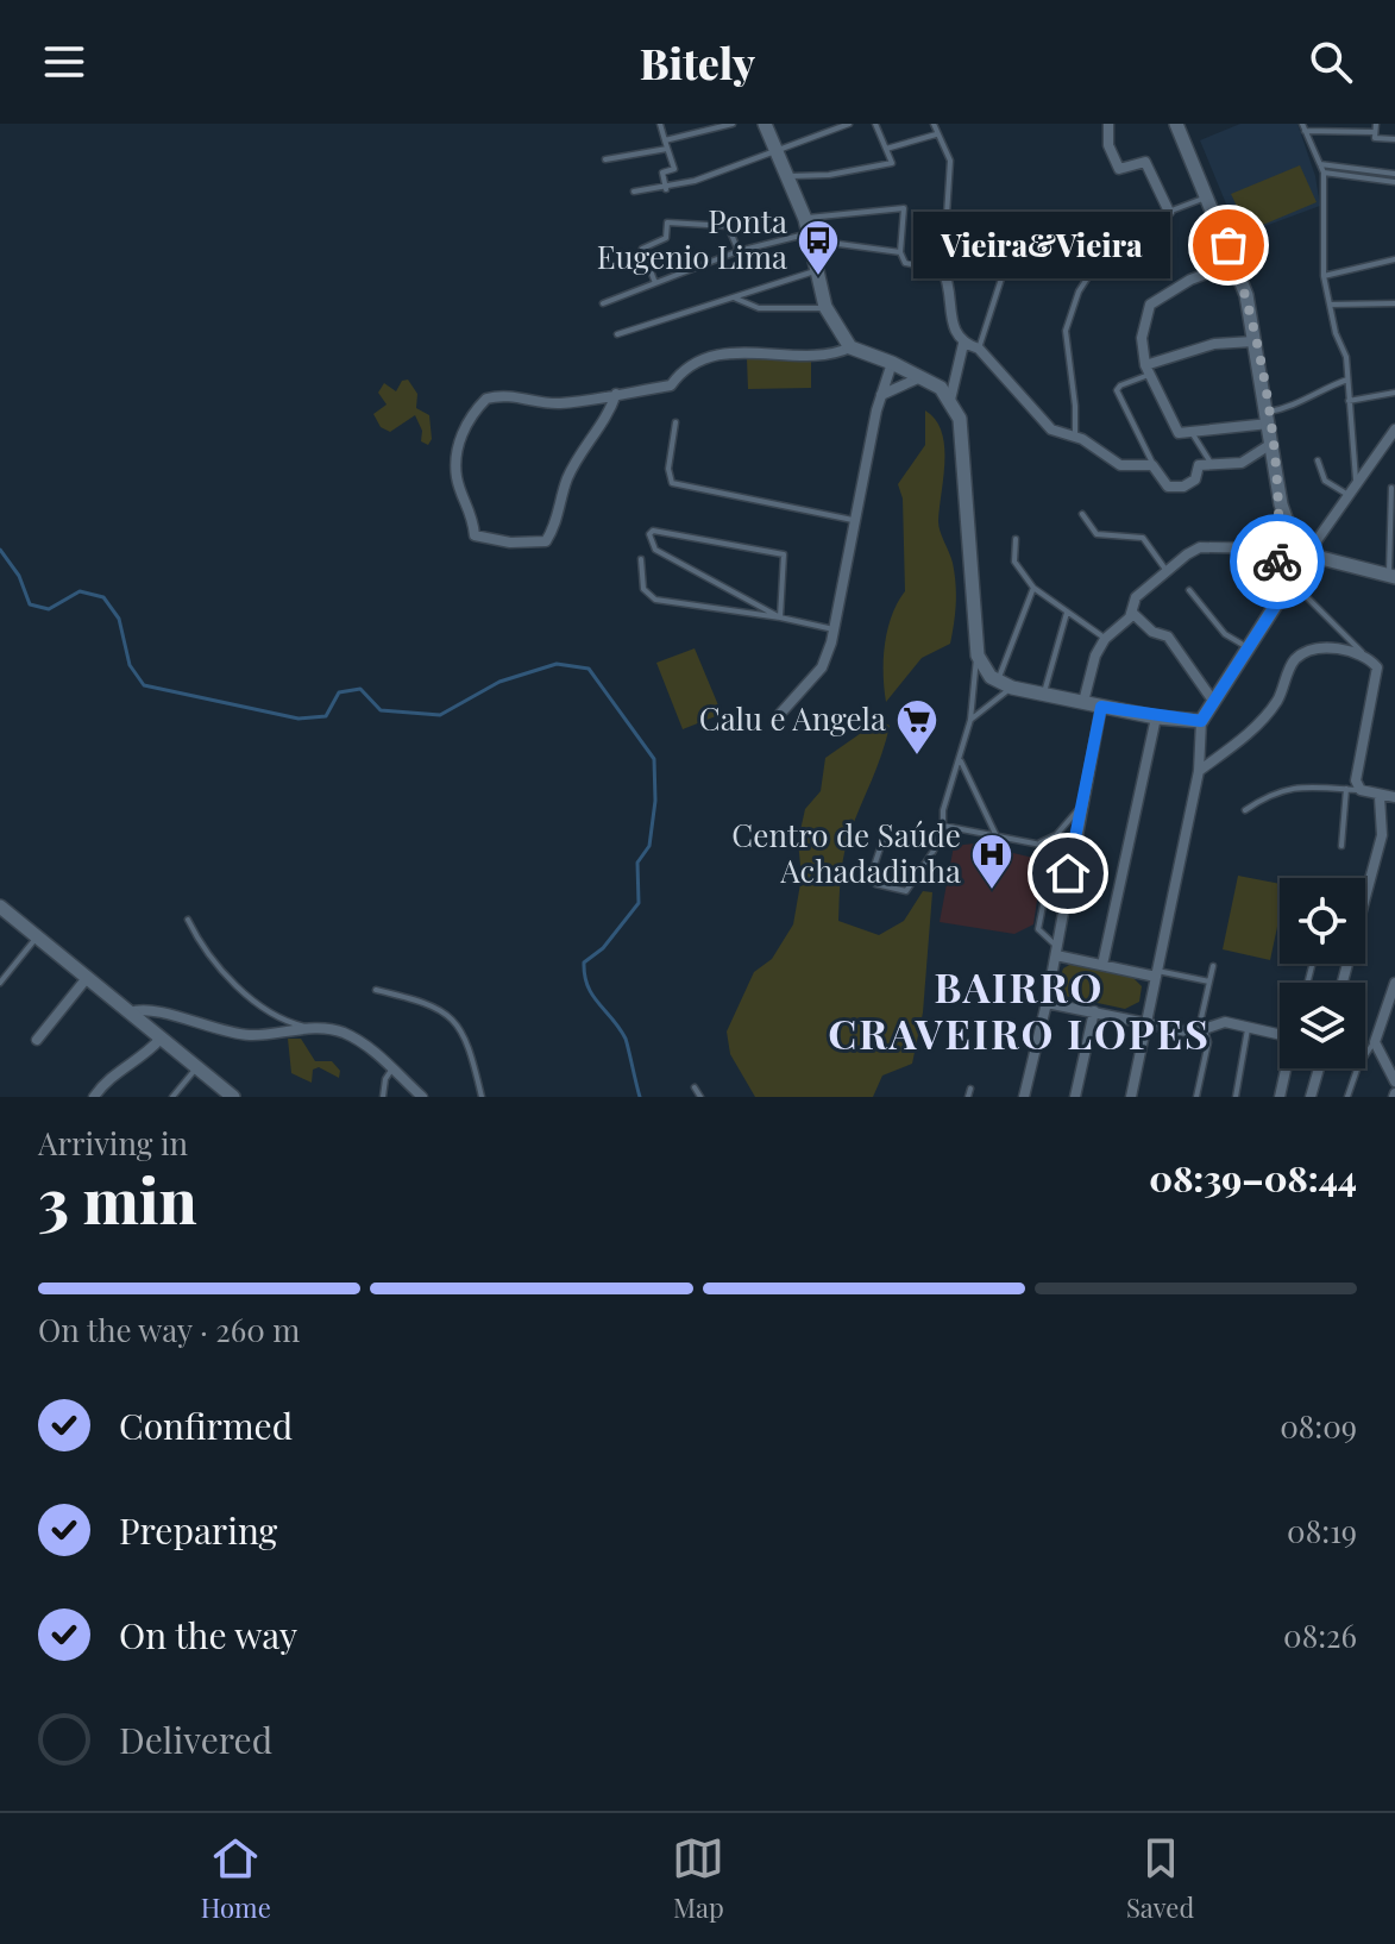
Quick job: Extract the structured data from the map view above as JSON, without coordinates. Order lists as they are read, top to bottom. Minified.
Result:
{"districts":["BAIRRO CRAVEIRO LOPES"],"places":{"other":["Vieira&Vieira"],"bus stop":["Ponta Eugenio Lima"],"supermarket":["Calu e Angela"],"hospital":["Centro de Saúde Achadadinha"]},"page":{"header":"Bitely","bubble":"Vieira&Vieira","heading":["3 min","Arriving in","08:39–08:44"],"bar":"On the way · 260 m","list":[["Confirmed","08:09"],["Preparing","08:19"],["On the way","08:26"],"Delivered"],"tabs":["Home","Map","Saved"]}}
